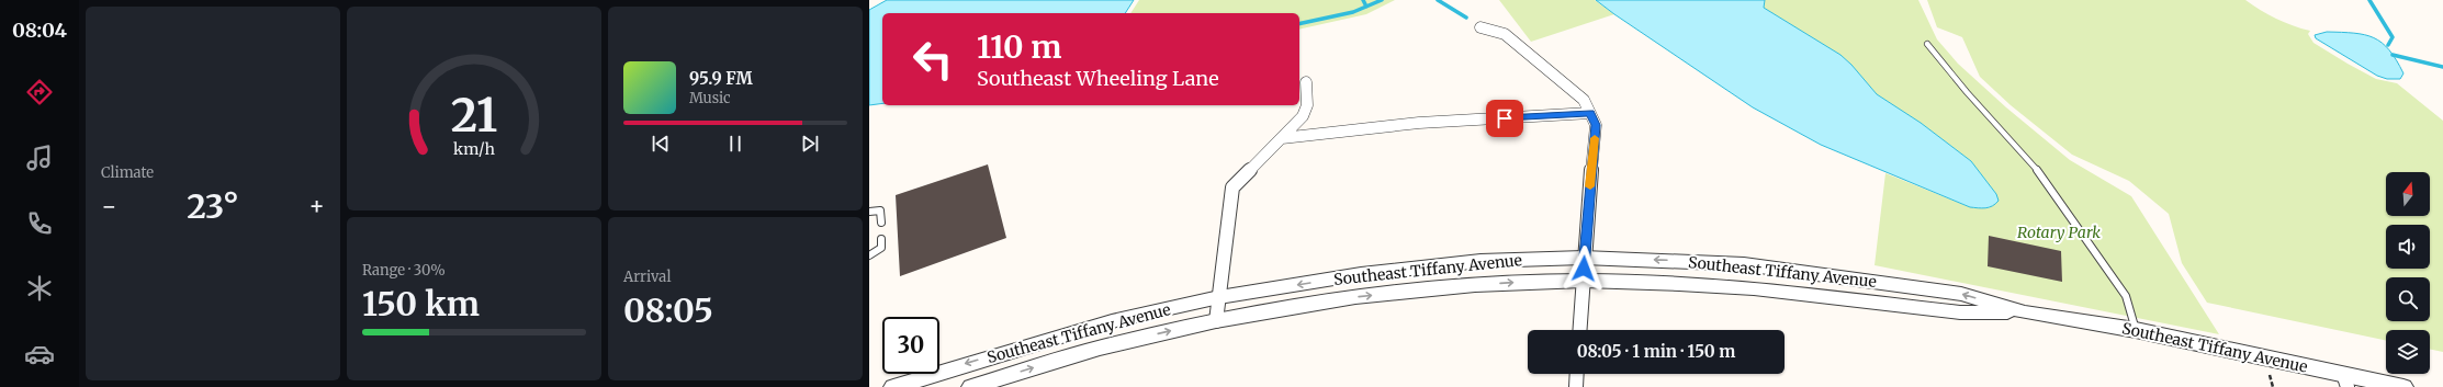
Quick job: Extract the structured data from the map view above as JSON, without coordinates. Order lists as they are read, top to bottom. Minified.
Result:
{"streets":{"street":["Southeast Tiffany Avenue"]},"parks":["Rotary Park"],"north":"top","page":{"tabs":"08:04","tile":["Climate",["Range · 30%","150 km"],["Arrival","08:05"]],"turn":["110 m","Southeast Wheeling Lane"],"song":["95.9 FM","Music"],"heat":["−","23°","+"],"limit":"30","trip":"08:05 · 1 min · 150 m","gauge":["21","km/h"]}}
